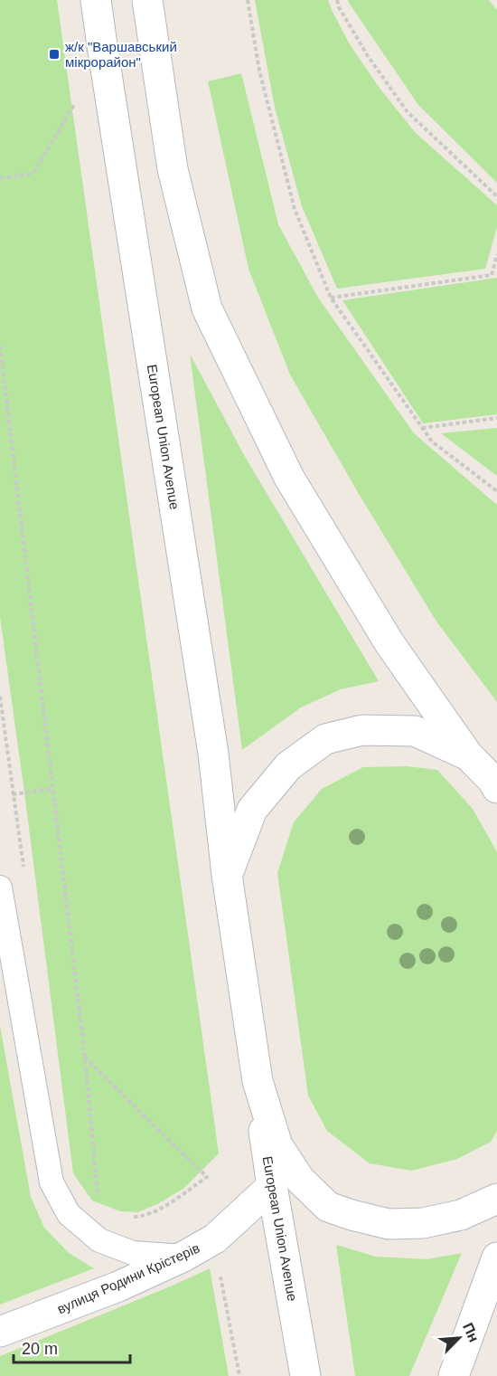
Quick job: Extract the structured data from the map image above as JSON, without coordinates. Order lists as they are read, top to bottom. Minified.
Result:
{"streets":{"main road":["European Union Avenue","вулиця Родини Крістерів"]},"crossings":[["European Union Avenue","вулиця Родини Крістерів"]],"places":{"transit":["ж/к \"Варшавський мікрорайон\""]},"scale_bar":"20 m","north":"top right"}
